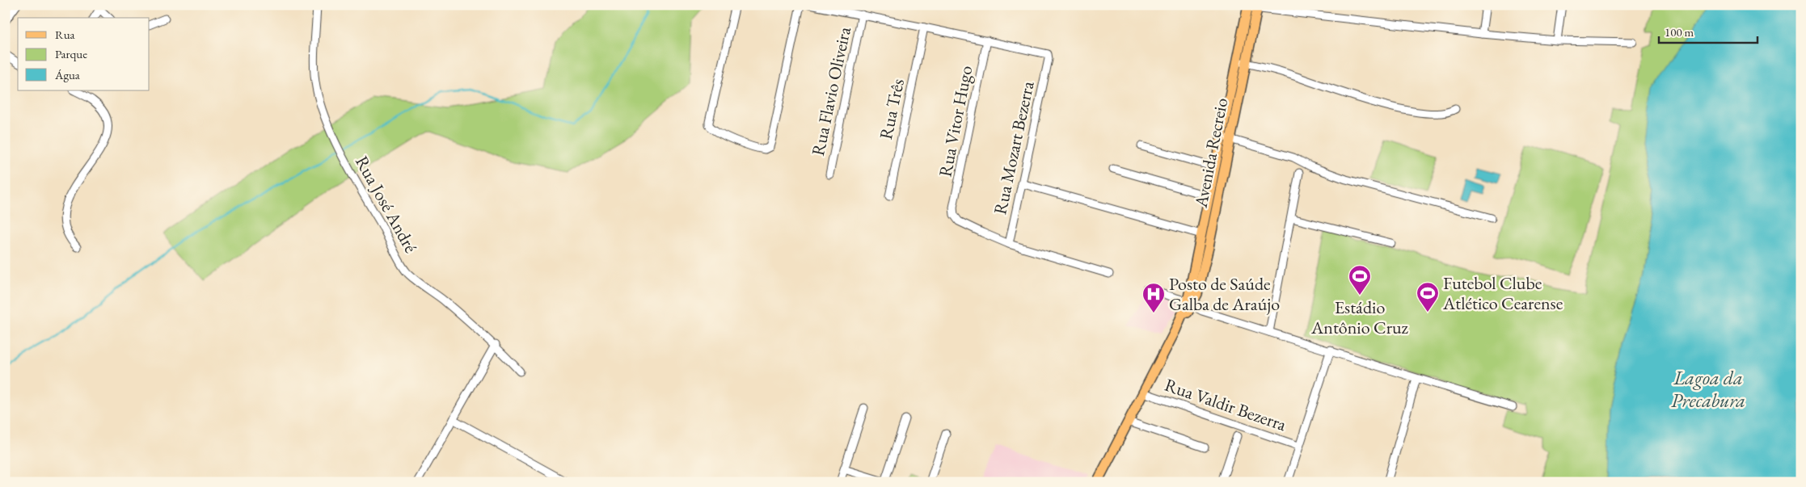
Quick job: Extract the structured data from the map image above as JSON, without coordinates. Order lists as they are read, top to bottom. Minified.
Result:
{"streets":{"main road":["Avenida Recreio"],"street":["Rua Flavio Oliveira","Rua Três","Rua Vitor Hugo","Rua Mozart Bezerra","Rua José André","Rua Valdir Bezerra"]},"crossings":[["Rua Vitor Hugo","Rua Mozart Bezerra"]],"water":["Lagoa da Precabura"],"places":{"sports":["Estádio Antônio Cruz","Futebol Clube Atlético Cearense"],"hospital":["Posto de Saúde Galba de Araújo"]},"legend":["Rua","Parque","Água"],"scale_bar":"100 m"}
